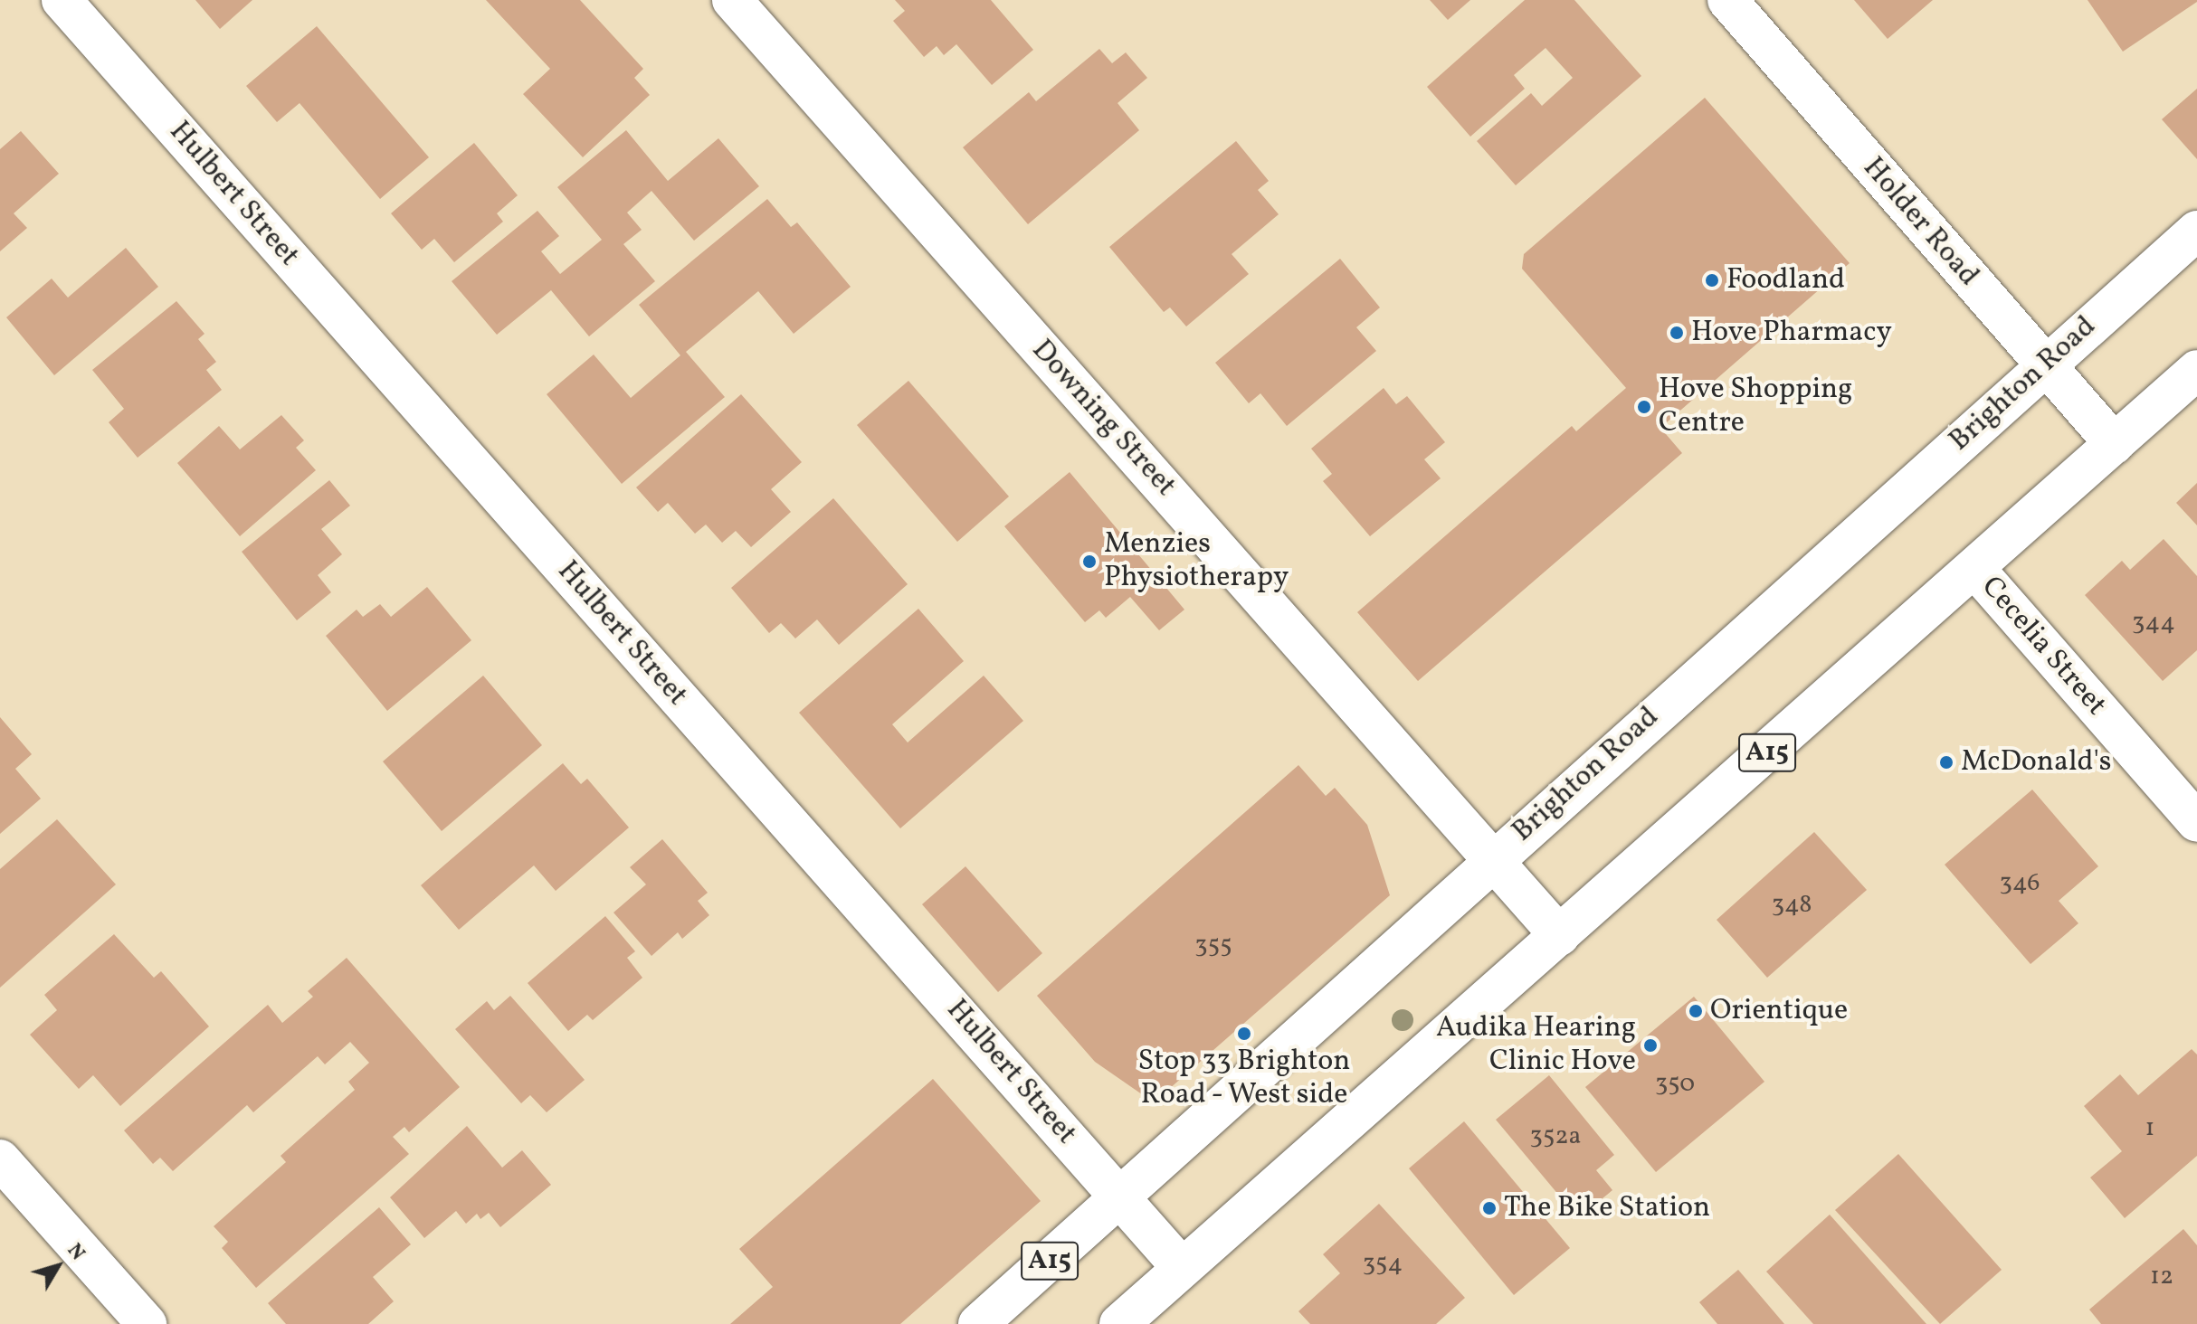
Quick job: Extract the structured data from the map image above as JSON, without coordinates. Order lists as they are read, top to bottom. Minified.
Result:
{"streets":{"street":["Hulbert Street","Holder Road","Brighton Road","Downing Street","Cecelia Street","A15"]},"crossings":[["Hulbert Street","Brighton Road"],["Hulbert Street","A15"],["Holder Road","Brighton Road"],["Holder Road","A15"],["Brighton Road","Downing Street"],["Downing Street","A15"],["Cecelia Street","A15"]],"places":["Foodland","Hove Pharmacy","Hove Shopping Centre","Menzies Physiotherapy","McDonald's","Orientique","Stop 33 Brighton Road - West side","Audika Hearing Clinic Hove","The Bike Station"],"house_numbers":["344","346","348","355","350","1","352a","354","12"],"north":"top right"}
